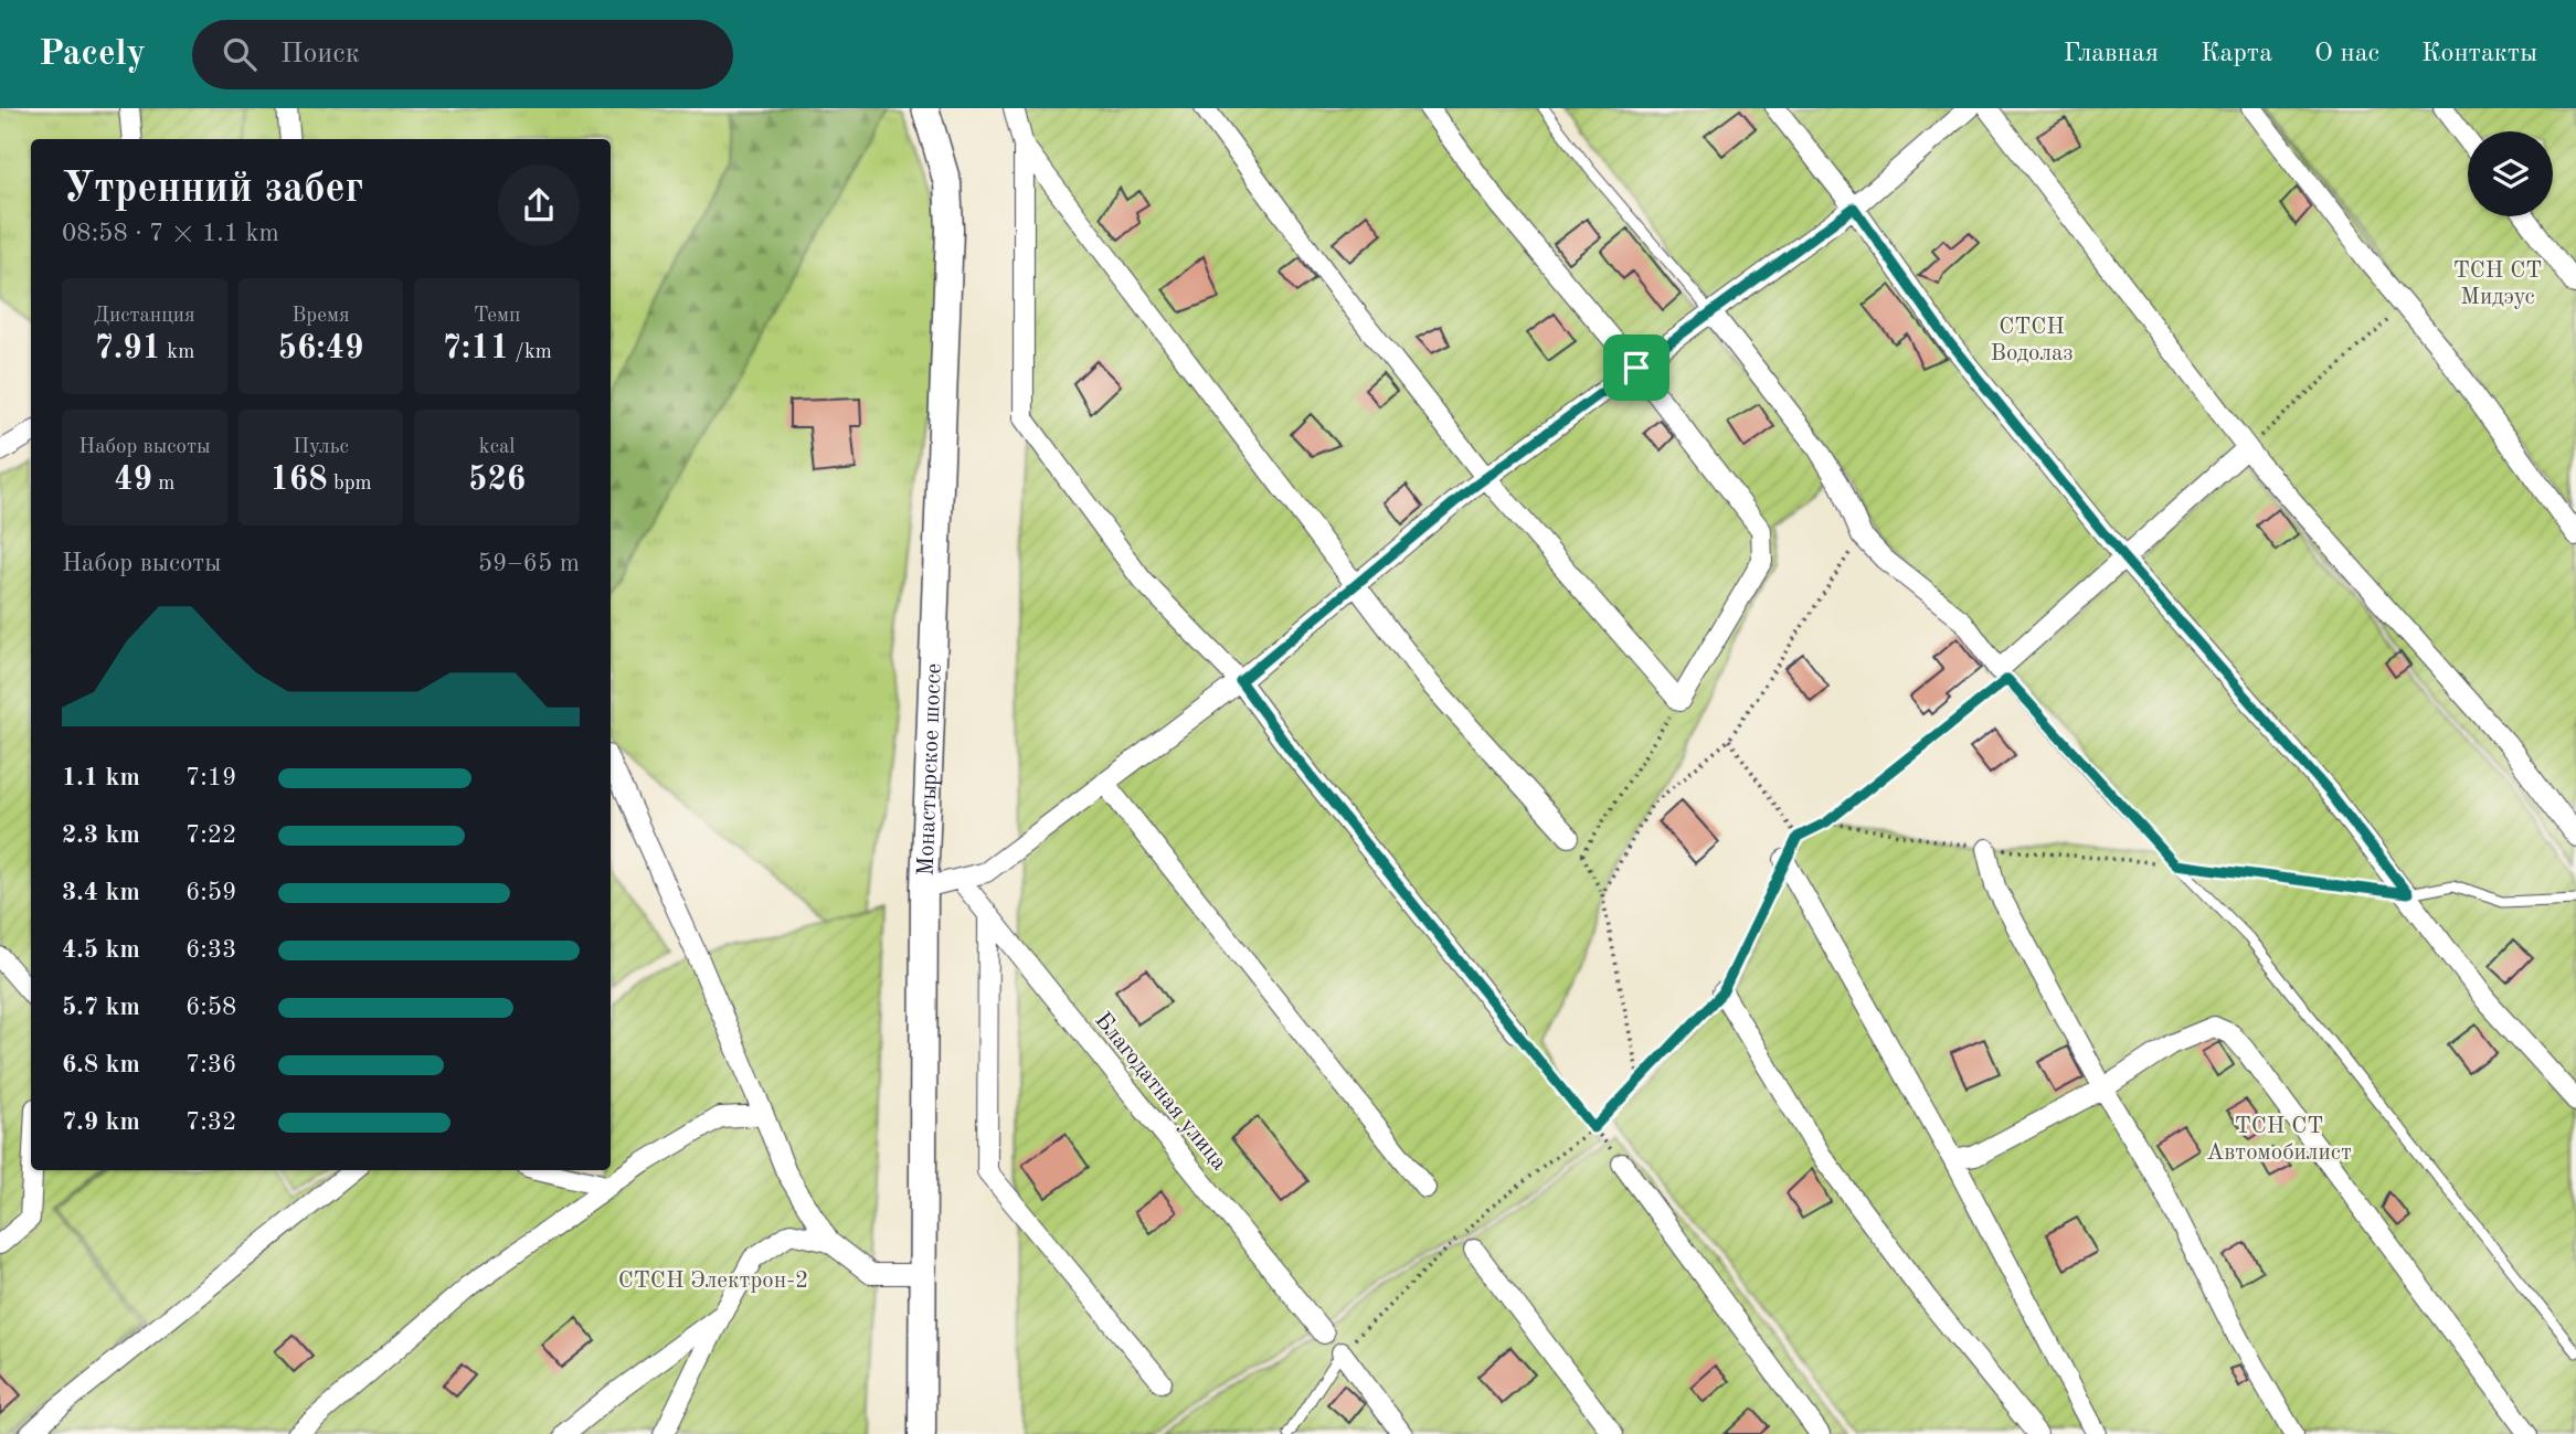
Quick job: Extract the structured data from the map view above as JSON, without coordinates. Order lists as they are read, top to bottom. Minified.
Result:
{"streets":{"main road":["Монастырское шоссе"],"street":["Благодатная улица"]},"parks":["ТСН СТ Мидэус","СТСН Водолаз","ТСН СТ Автомобилист","СТСН Электрон-2"],"page":{"header":"Pacely","search":"Поиск","nav":["Главная","Карта","О нас","Контакты"],"heading":["Утренний забег","08:58 · 7 × 1.1 km"],"stats":[["Дистанция","7.91 km"],["Время","56:49"],["Темп","7:11 /km"],["Набор высоты","49 m"],["Пульс","168 bpm"],["kcal","526"]],"chart":["Набор высоты","59–65 m"],"list":[{"name":"1.1 km","note":"7:19"},{"name":"2.3 km","note":"7:22"},{"name":"3.4 km","note":"6:59"},{"name":"4.5 km","note":"6:33"},{"name":"5.7 km","note":"6:58"},{"name":"6.8 km","note":"7:36"},{"name":"7.9 km","note":"7:32"}]}}
